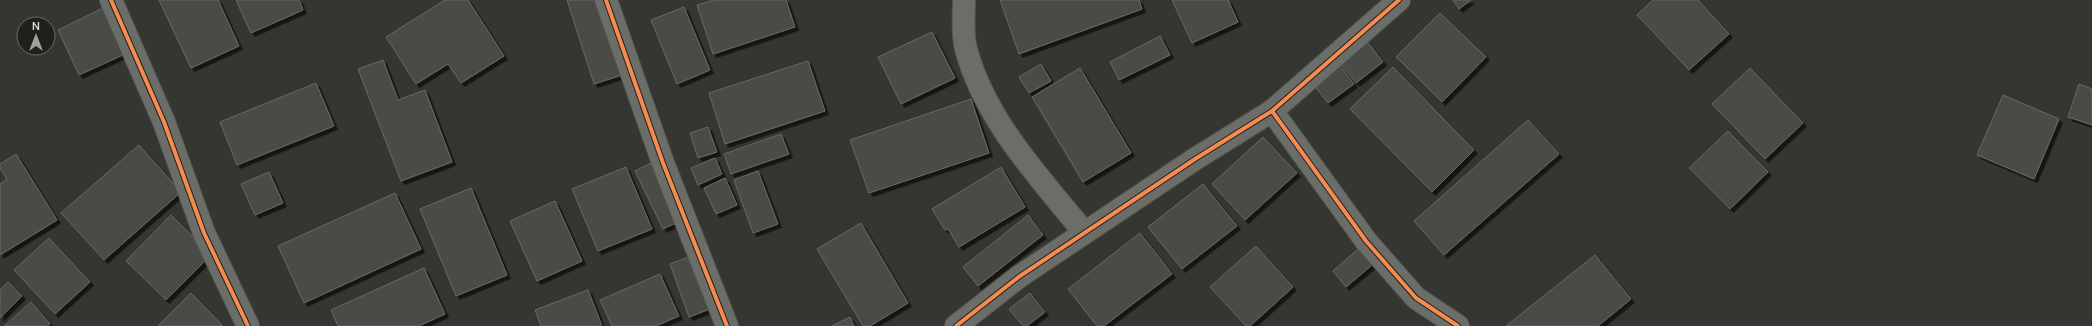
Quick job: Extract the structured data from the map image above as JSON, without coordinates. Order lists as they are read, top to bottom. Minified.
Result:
{"north":"top"}
